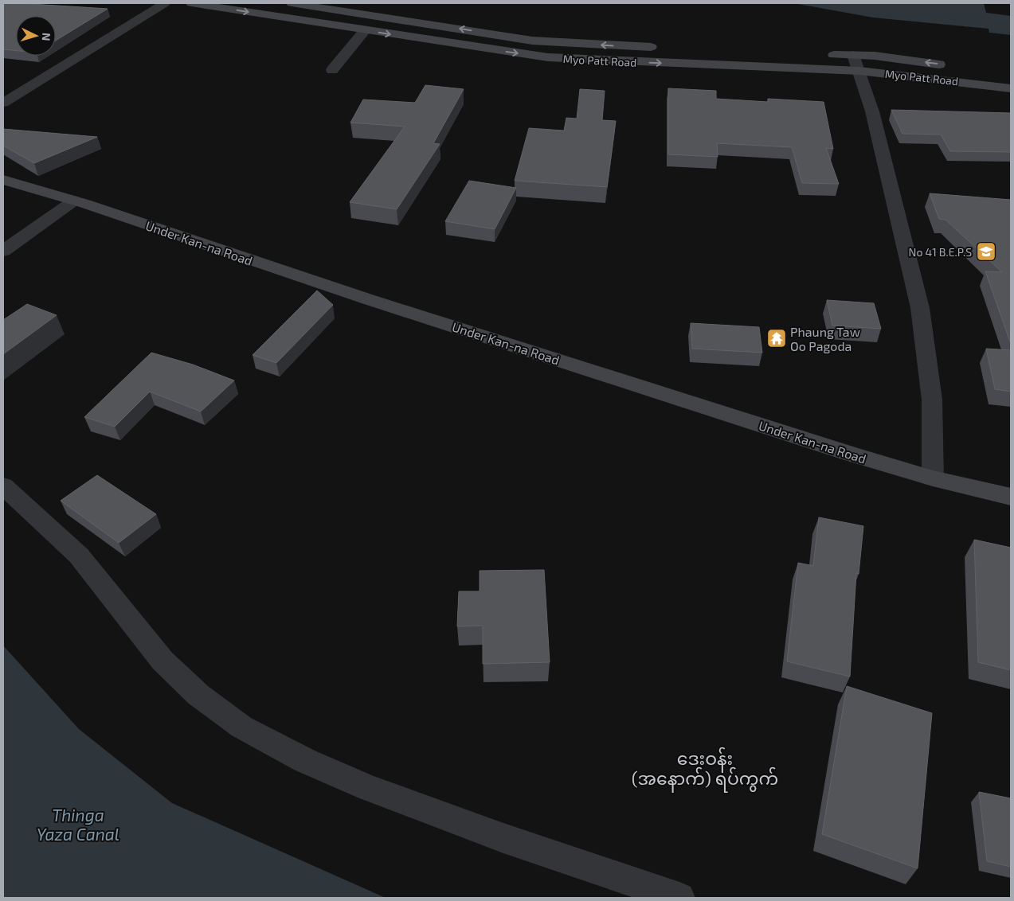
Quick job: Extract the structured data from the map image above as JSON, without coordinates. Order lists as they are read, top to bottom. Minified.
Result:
{"streets":{"main road":["Myo Patt Road","Under Kan-na Road"]},"districts":["ဒေးဝန်း (အနောက်) ရပ်ကွက်"],"water":["Thinga Yaza Canal"],"places":{"school or university":["No 41 B.E.P.S"],"temple":["Phaung Taw Oo Pagoda"]},"north":"right"}
